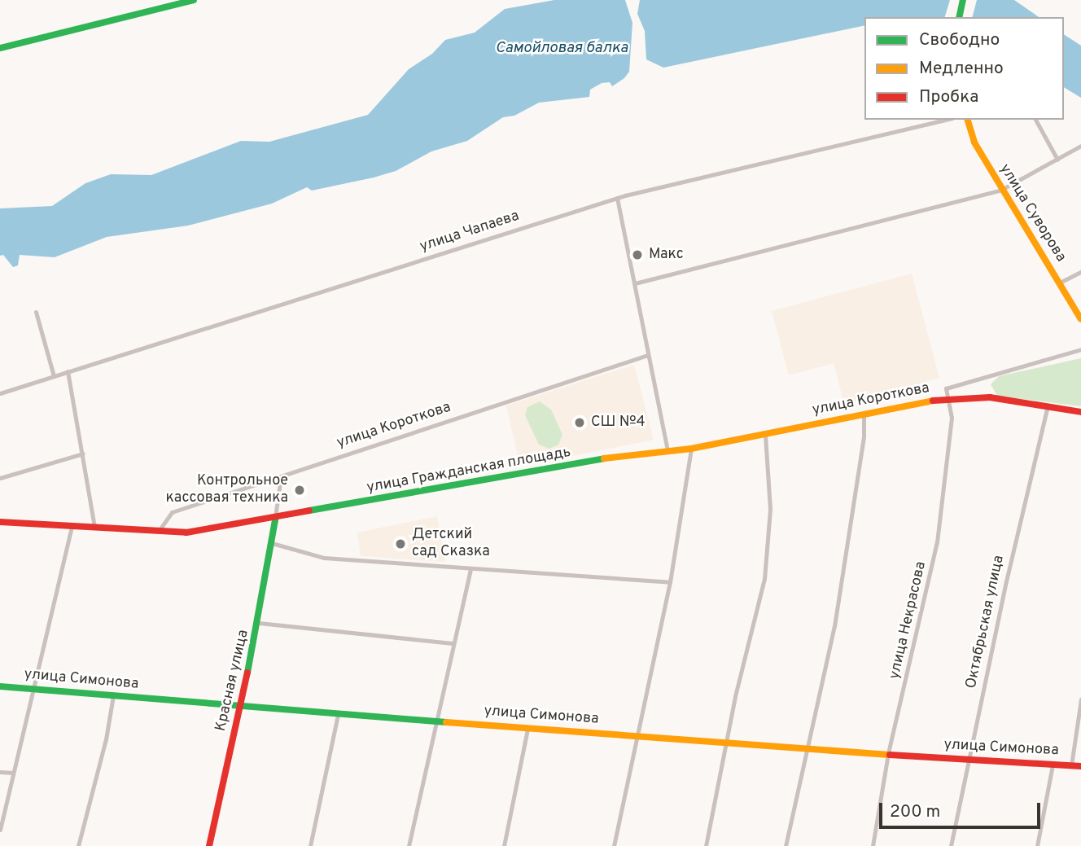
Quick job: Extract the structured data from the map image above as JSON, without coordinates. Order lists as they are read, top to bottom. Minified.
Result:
{"streets":{"street":["улица Суворова","улица Чапаева","улица Короткова","улица Гражданская площадь","улица Некрасова","Октябрьская улица","улица Симонова","Красная улица"]},"crossings":[["улица Короткова","улица Гражданская площадь"],["улица Короткова","улица Некрасова"],["улица Короткова","Октябрьская улица"],["улица Гражданская площадь","Красная улица"],["улица Некрасова","улица Симонова"],["Октябрьская улица","улица Симонова"],["улица Симонова","Красная улица"]],"water":["Самойловая балка"],"places":["Макс","СШ №4","Контрольное кассовая техника","Детский сад Сказка"],"legend":["Свободно","Медленно","Пробка"],"scale_bar":"200 m"}
